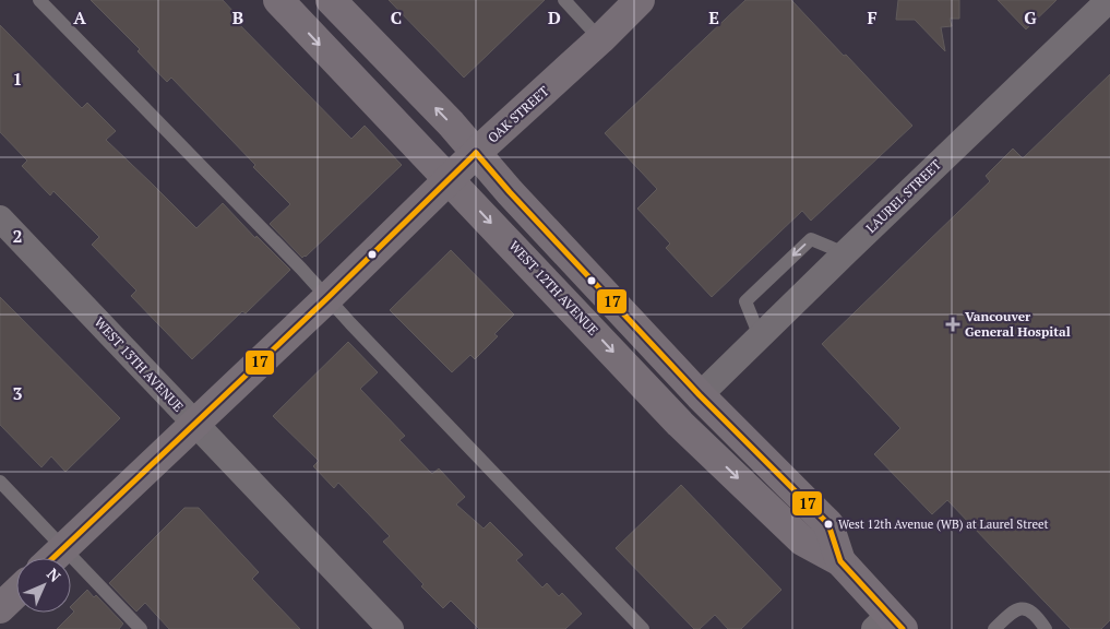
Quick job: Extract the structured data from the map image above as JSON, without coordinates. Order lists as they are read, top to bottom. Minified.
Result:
{"streets":{"street":["OAK STREET","LAUREL STREET","WEST 12TH AVENUE","WEST 13TH AVENUE"]},"crossings":[["OAK STREET","WEST 12TH AVENUE"],["OAK STREET","WEST 13TH AVENUE"],["LAUREL STREET","WEST 12TH AVENUE"]],"places":{"health":["Vancouver General Hospital"],"other":["West 12th Avenue (WB) at Laurel Street"]},"lines":["transit line 17"],"north":"top right","grid":{"columns":["A","B","C","D","E","F","G"],"rows":["1","2","3"]}}
